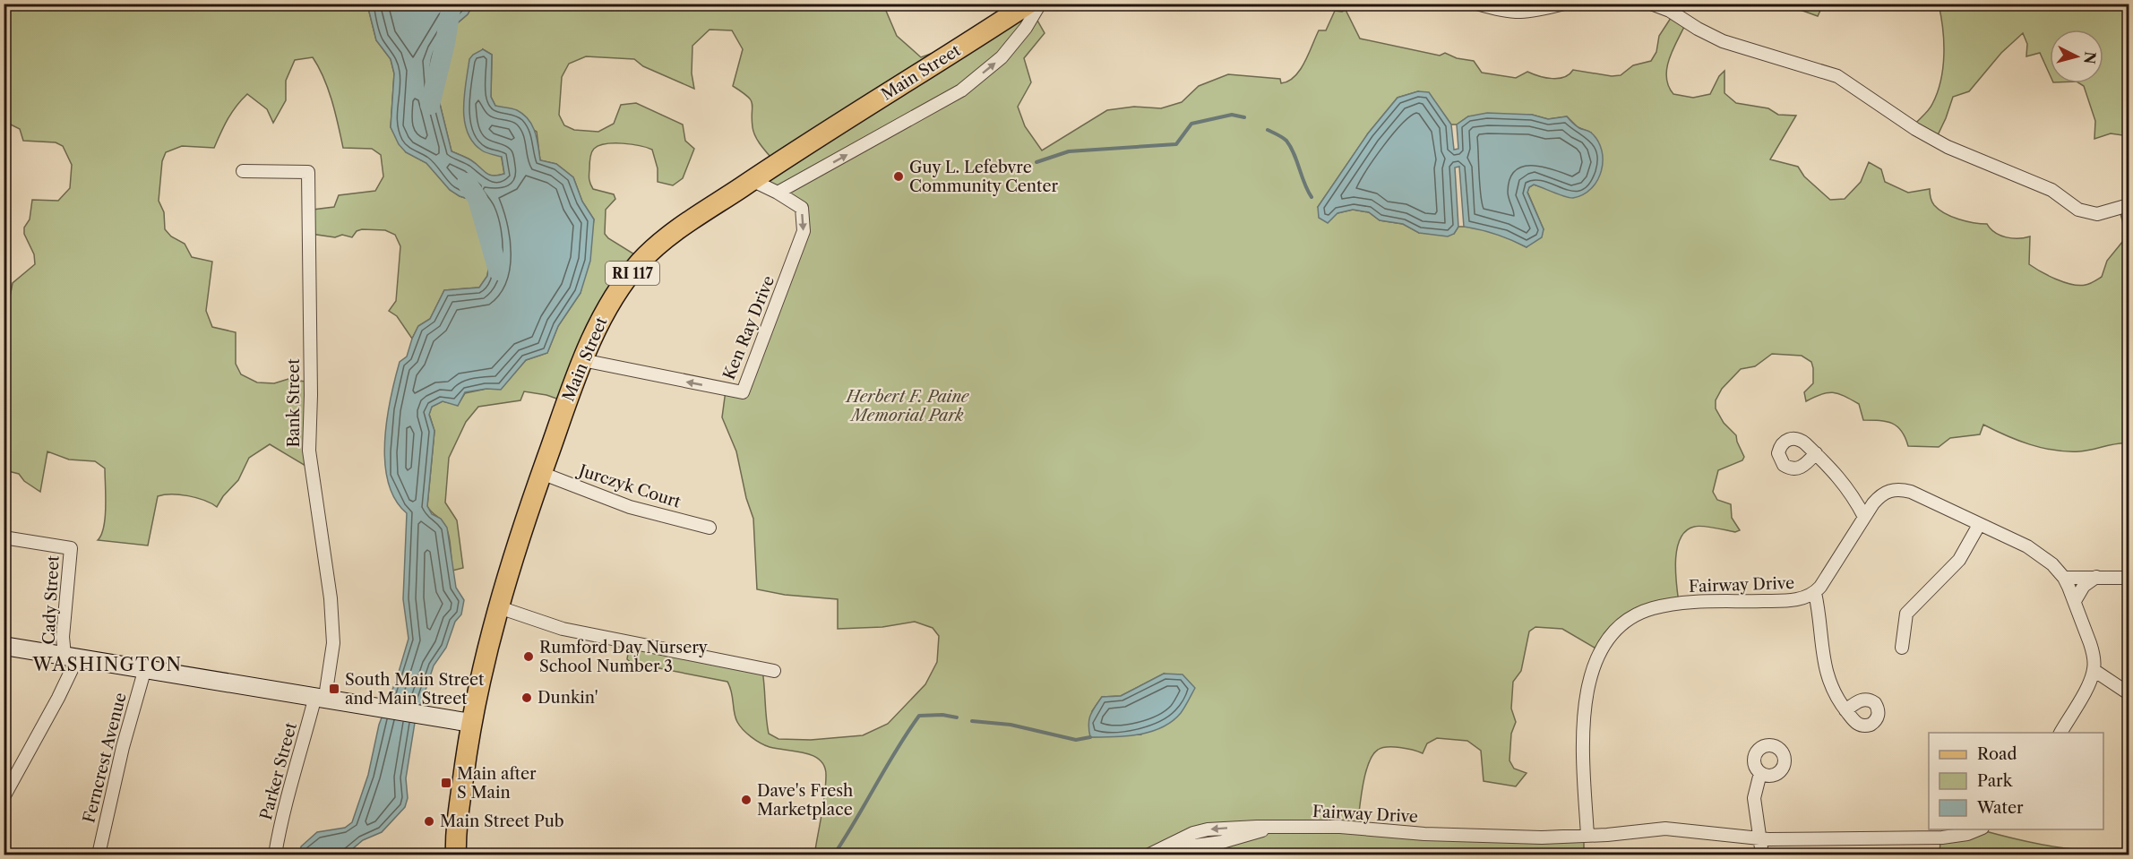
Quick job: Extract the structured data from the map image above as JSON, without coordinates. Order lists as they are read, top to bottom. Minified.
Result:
{"streets":{"main road":["Main Street","RI 117"],"street":["Ken Ray Drive","Bank Street","Jurczyk Court","Fairway Drive","Cady Street","Ferncrest Avenue","Parker Street"]},"crossings":[["Main Street","Ken Ray Drive"],["Main Street","Jurczyk Court"],["Bank Street","Parker Street"]],"districts":["WASHINGTON"],"parks":["Herbert F. Paine Memorial Park"],"places":{"other":["Guy L. Lefebvre Community Center","Rumford Day Nursery School Number 3","Dunkin'","Dave's Fresh Marketplace","Main Street Pub"],"transit":["South Main Street and Main Street","Main after S Main"]},"legend":["Road","Park","Water"],"north":"right"}
